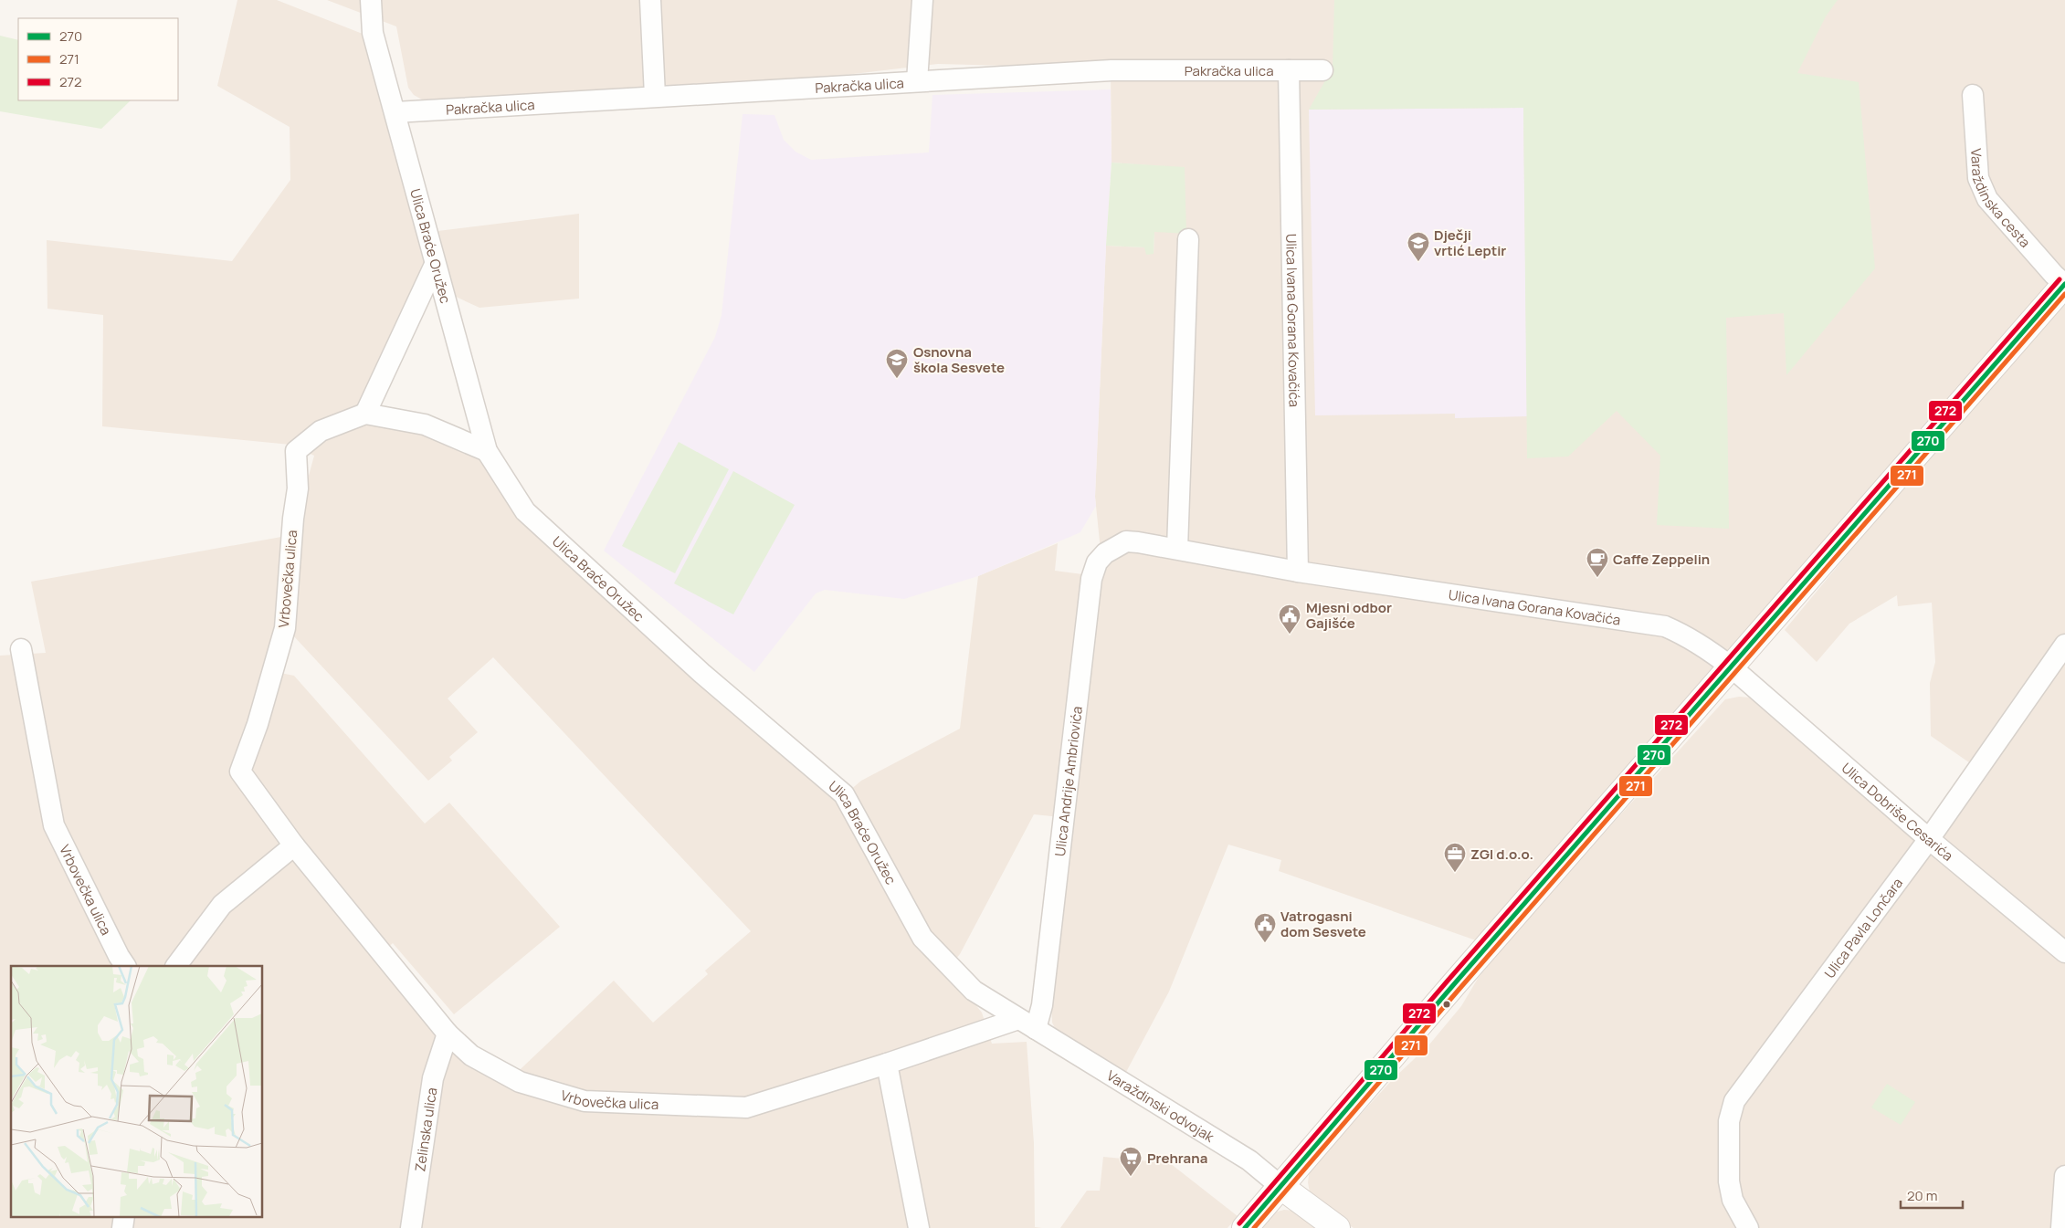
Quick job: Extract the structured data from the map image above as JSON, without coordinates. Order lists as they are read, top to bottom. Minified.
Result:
{"streets":{"main road":["Varaždinska cesta"],"street":["Pakračka ulica","Ulica Braće Oružec","Ulica Ivana Gorana Kovačića","Vrbovečka ulica","Ulica Andrije Ambriovića","Ulica Dobriše Cesarića","Ulica Pavla Lončara","Varaždinski odvojak","Zelinska ulica"]},"crossings":[["Pakračka ulica","Ulica Braće Oružec"],["Pakračka ulica","Ulica Ivana Gorana Kovačića"],["Varaždinska cesta","Ulica Ivana Gorana Kovačića"],["Varaždinska cesta","Ulica Dobriše Cesarića"],["Varaždinska cesta","Varaždinski odvojak"],["Ulica Braće Oružec","Vrbovečka ulica"],["Ulica Braće Oružec","Ulica Andrije Ambriovića"],["Ulica Braće Oružec","Varaždinski odvojak"],["Ulica Ivana Gorana Kovačića","Ulica Andrije Ambriovića"],["Ulica Ivana Gorana Kovačića","Ulica Dobriše Cesarića"],["Vrbovečka ulica","Ulica Andrije Ambriovića"],["Vrbovečka ulica","Varaždinski odvojak"],["Vrbovečka ulica","Zelinska ulica"],["Ulica Andrije Ambriovića","Varaždinski odvojak"],["Ulica Dobriše Cesarića","Ulica Pavla Lončara"]],"places":{"school or university":["Dječji vrtić Leptir","Osnovna škola Sesvete"],"cafe":["Caffe Zeppelin"],"public building":["Mjesni odbor Gajišće","Vatrogasni dom Sesvete"],"office":["ZGI d.o.o."],"supermarket":["Prehrana"]},"lines":["transit line 272","transit line 270","transit line 271"],"legend":["270","271","272"],"scale_bar":"20 m"}
